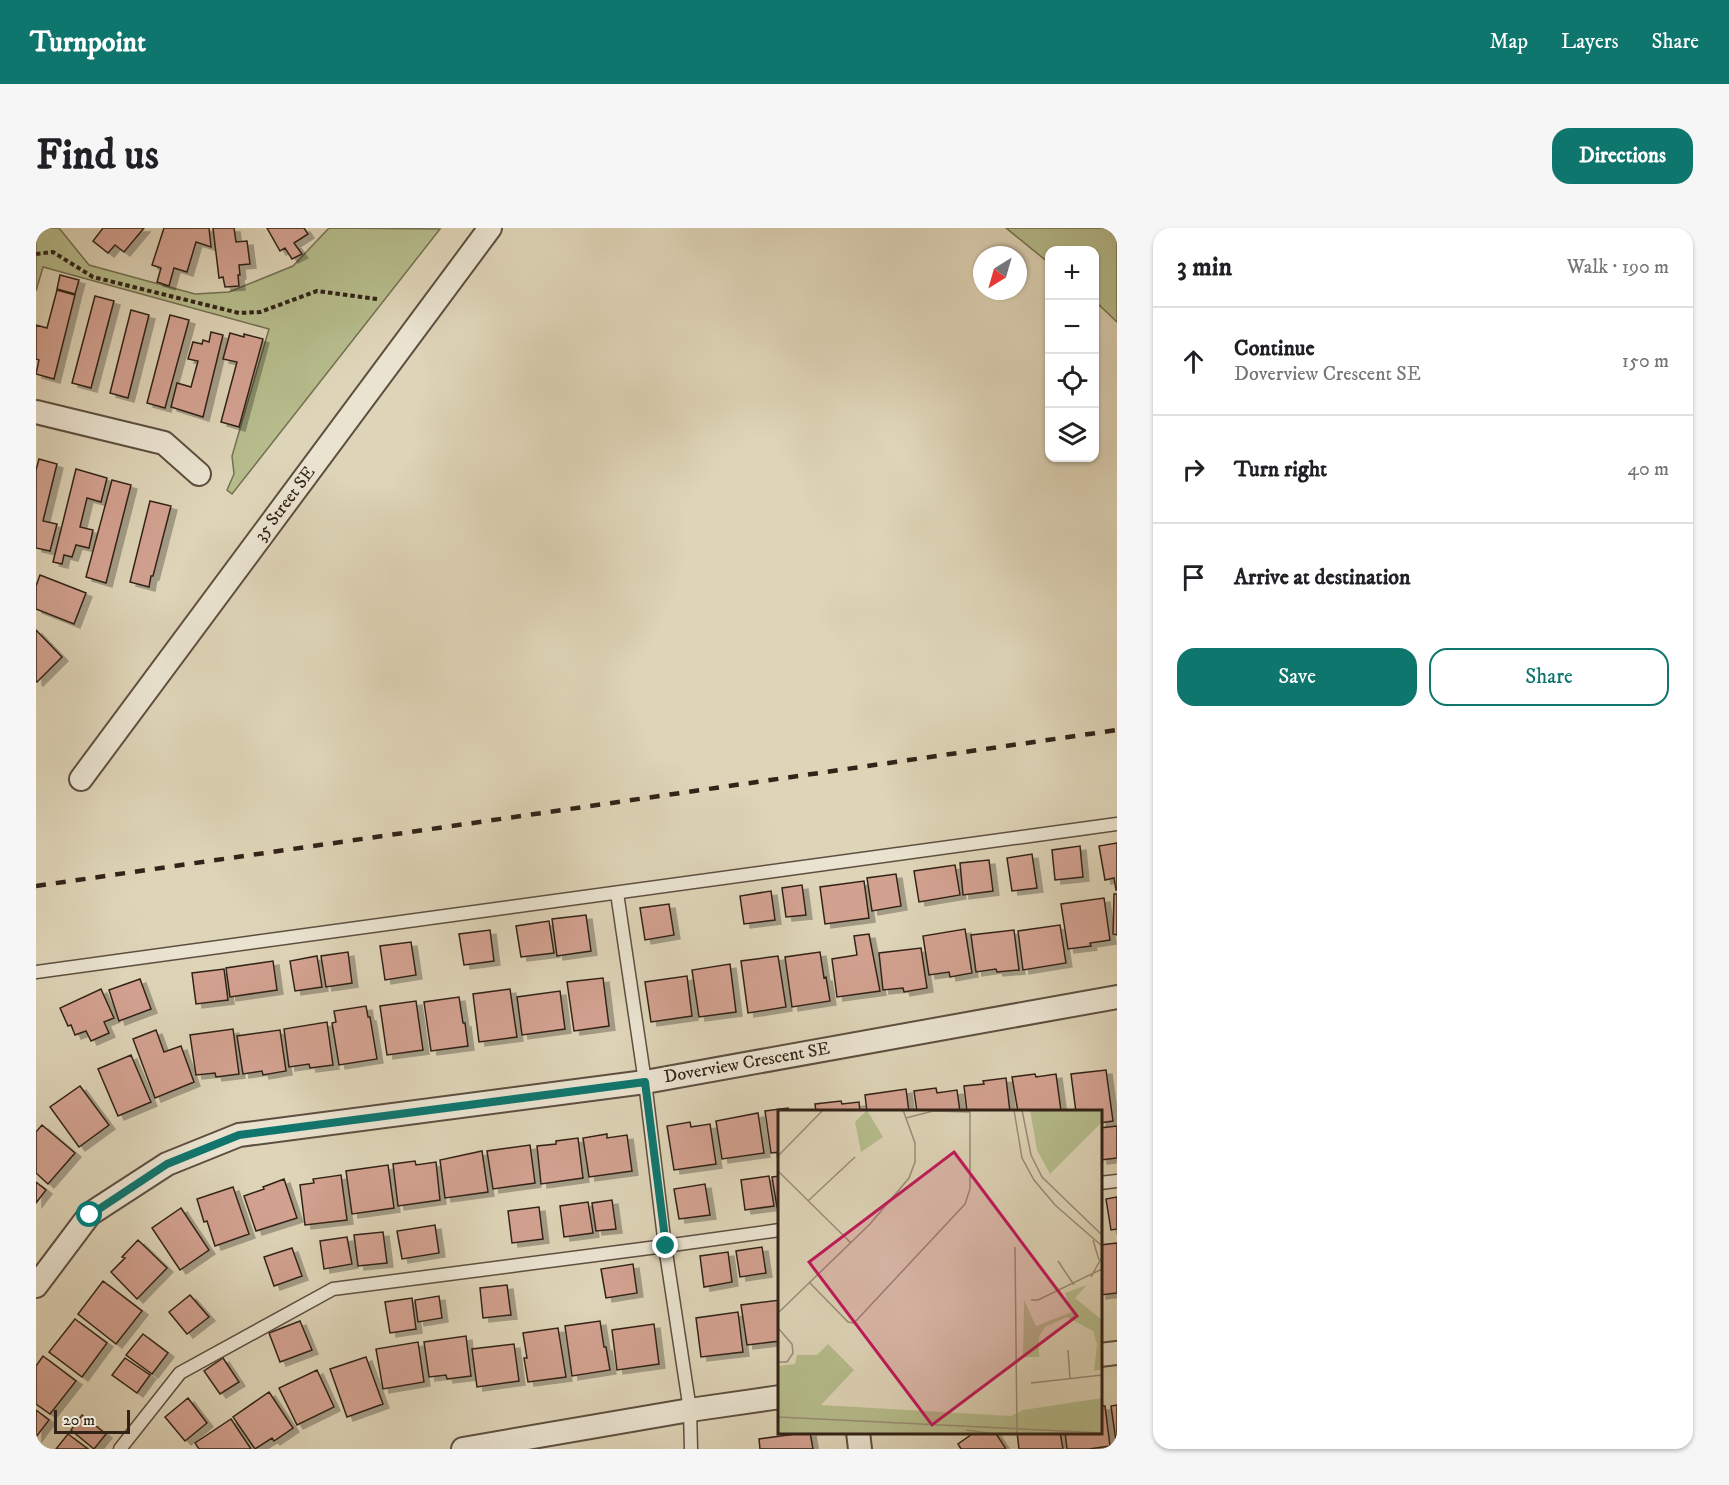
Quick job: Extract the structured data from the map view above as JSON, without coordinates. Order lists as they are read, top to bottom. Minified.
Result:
{"streets":{"street":["35 Street SE","Doverview Crescent SE"]},"scale_bar":"20 m","north":"bottom left","page":{"header":"Turnpoint","nav":["Map","Layers","Share"],"buttons":["Directions",["Save","Share"]],"title":"Find us","heading":["3 min","Walk · 190 m"],"map_buttons":["+","−"],"list":[["Continue","Doverview Crescent SE","150 m"],["Turn right","40 m"],"Arrive at destination"],"scale":"20 m"}}
